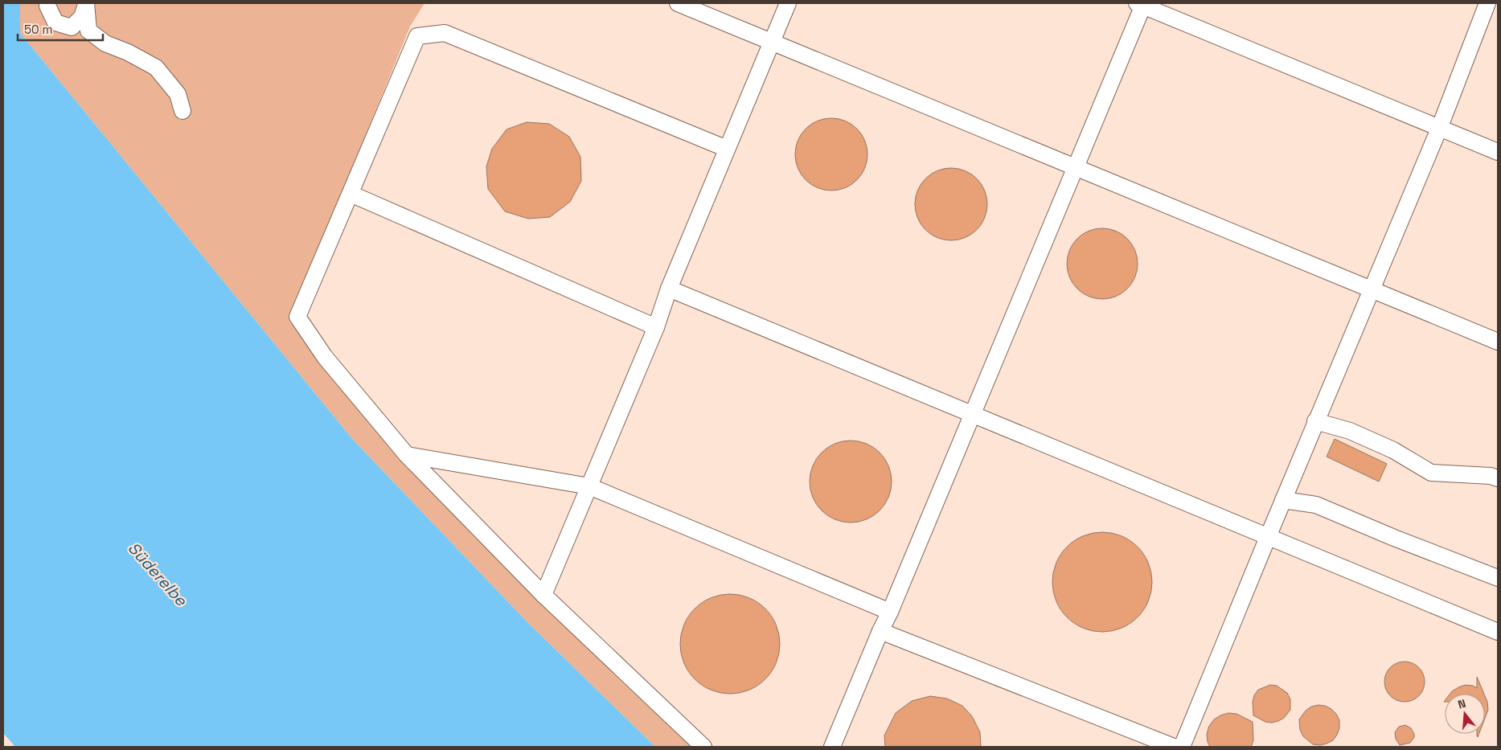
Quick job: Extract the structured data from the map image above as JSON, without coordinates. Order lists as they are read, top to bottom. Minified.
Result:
{"water":["Süderelbe"],"scale_bar":"50 m","north":"top"}
